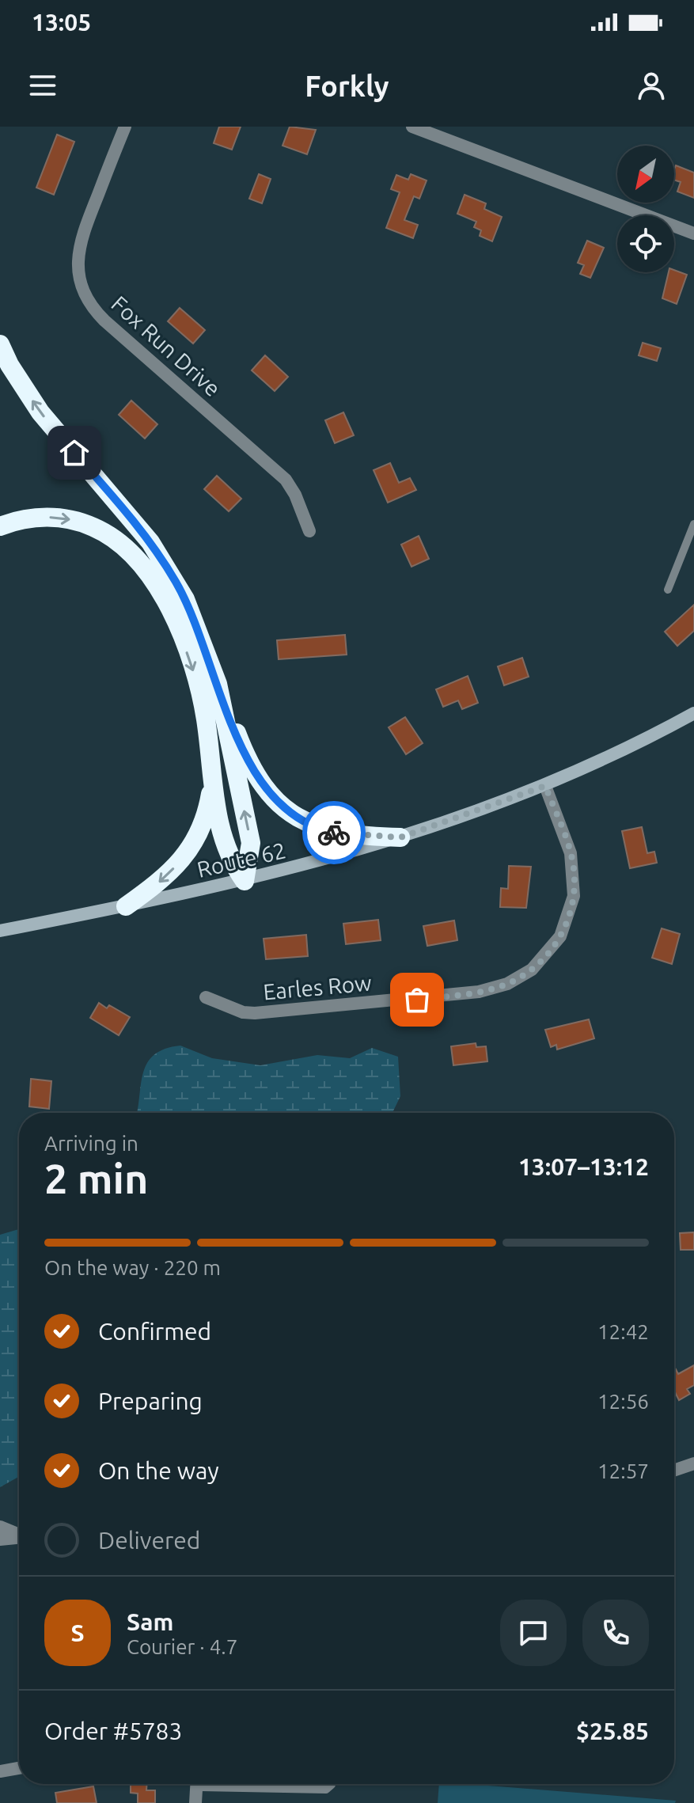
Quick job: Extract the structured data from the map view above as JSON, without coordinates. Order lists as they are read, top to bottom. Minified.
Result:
{"streets":{"main road":["Route 62"],"street":["Fox Run Drive","Earles Row"]},"crossings":[["Route 62","Earles Row"]],"north":"bottom left","page":{"status":"13:05","header":"Forkly","heading":["2 min","Arriving in","13:07–13:12"],"panel":["Sam","Courier · 4.7","Order #5783","$25.85"],"bar":"On the way · 220 m","list":[["Confirmed","12:42"],["Preparing","12:56"],["On the way","12:57"],"Delivered"],"round":"S"}}
